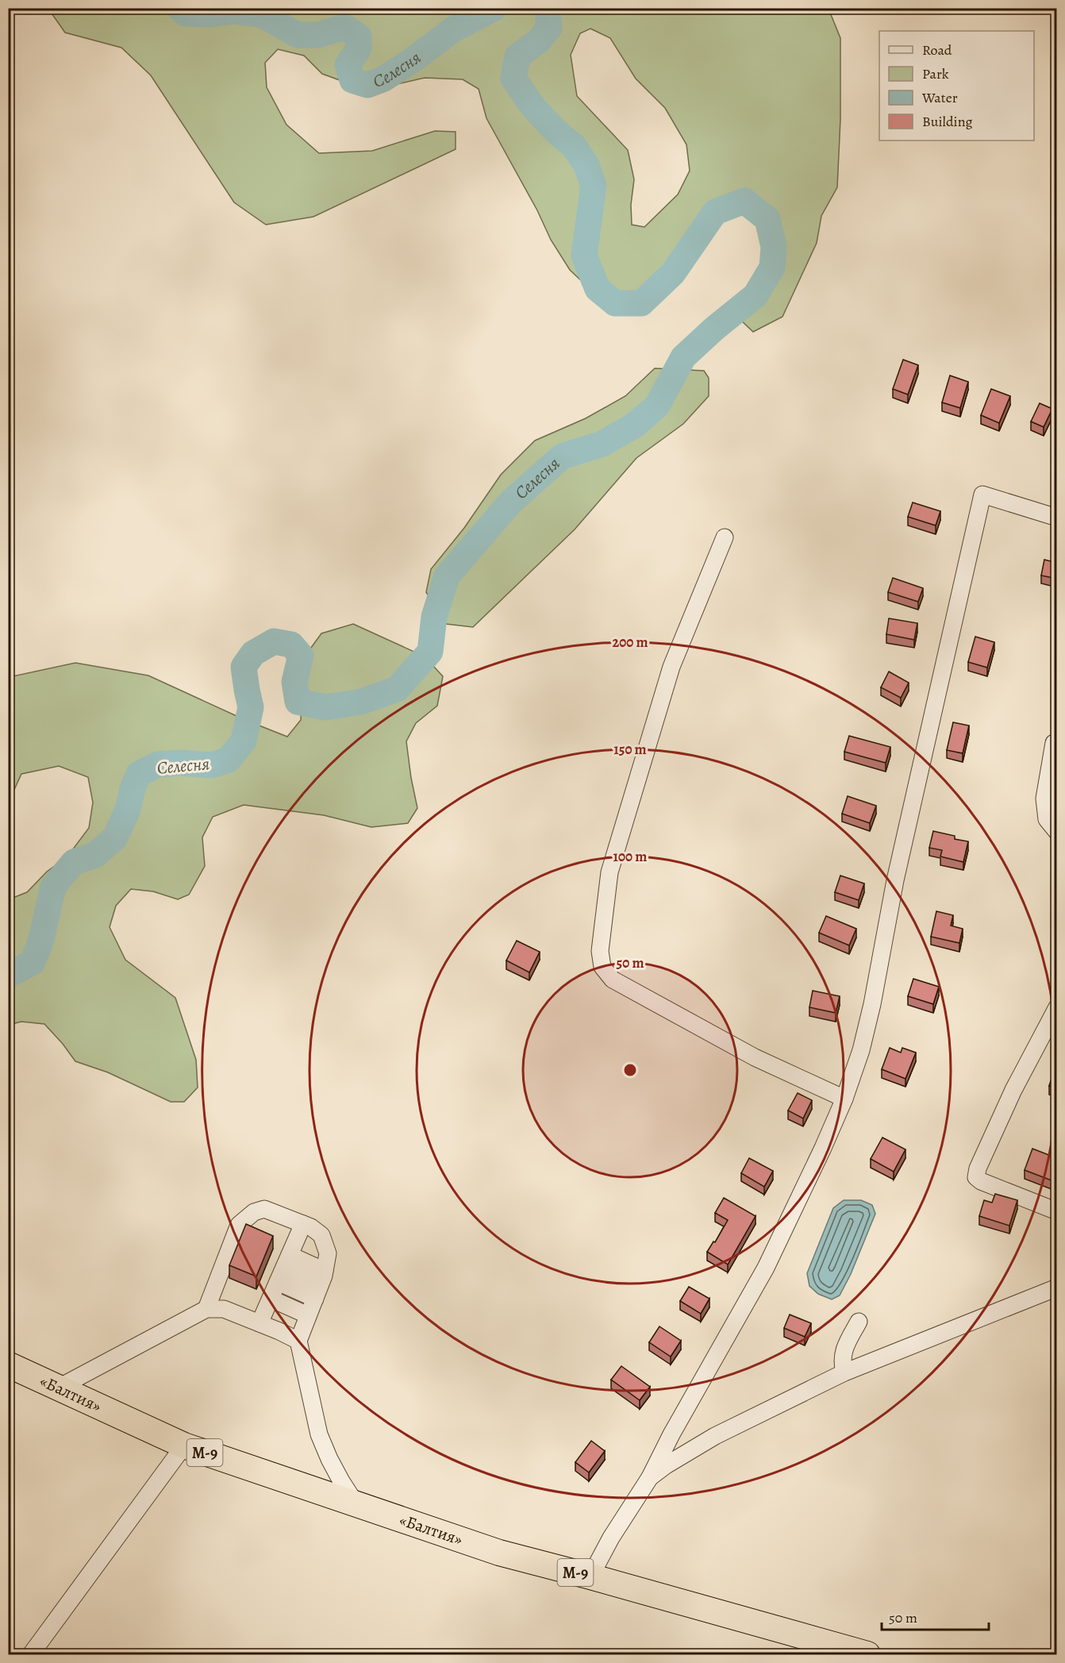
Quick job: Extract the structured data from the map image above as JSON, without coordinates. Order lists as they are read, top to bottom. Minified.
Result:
{"streets":{"highway":["«Балтия»","М-9"]},"water":["Селесня"],"legend":["Road","Park","Water","Building"],"scale_bar":"50 m","rings":["200 m","150 m","100 m","50 m"]}
